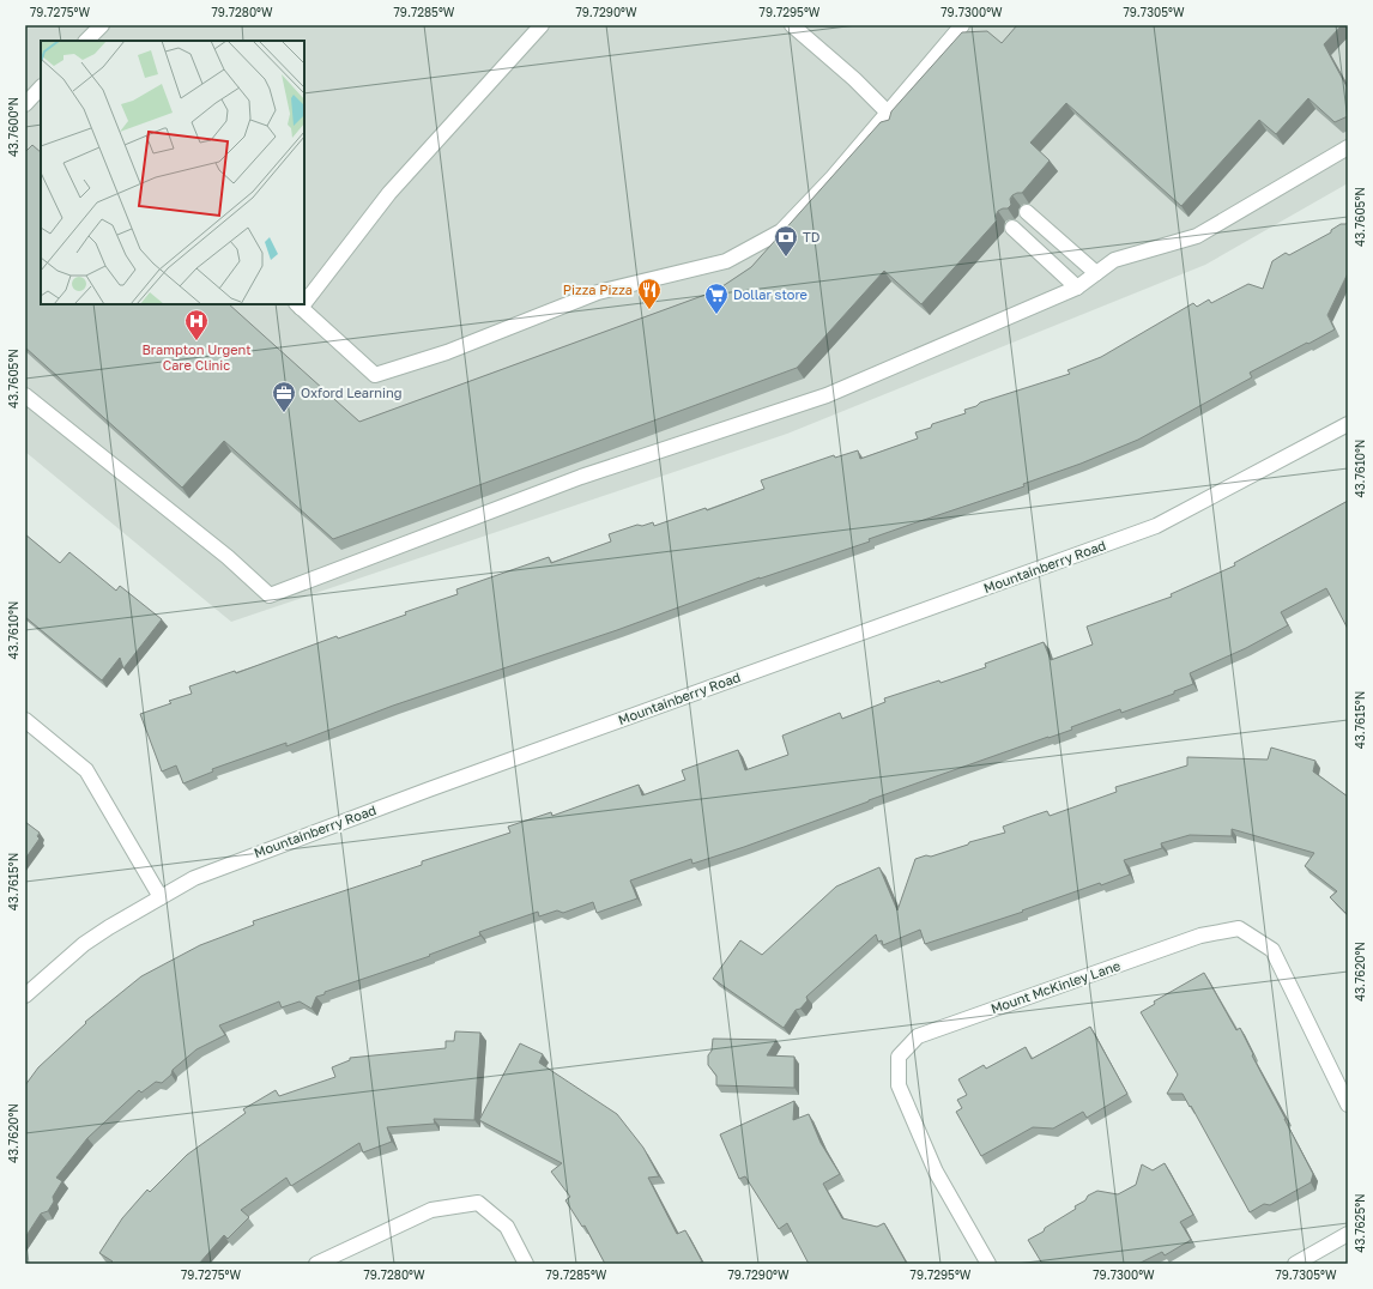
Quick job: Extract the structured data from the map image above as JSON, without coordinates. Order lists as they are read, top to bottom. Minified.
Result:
{"streets":{"street":["Mountainberry Road","Mount McKinley Lane"]},"places":{"bank":["TD"],"restaurant":["Pizza Pizza"],"supermarket":["Dollar store"],"hospital":["Brampton Urgent Care Clinic"],"office":["Oxford Learning"]},"coordinates":["79.7275°W","79.7280°W","79.7285°W","79.7290°W","79.7295°W","79.7300°W","79.7305°W","43.7600°N","43.7605°N","43.7610°N","43.7615°N","43.7620°N","43.7625°N"]}
